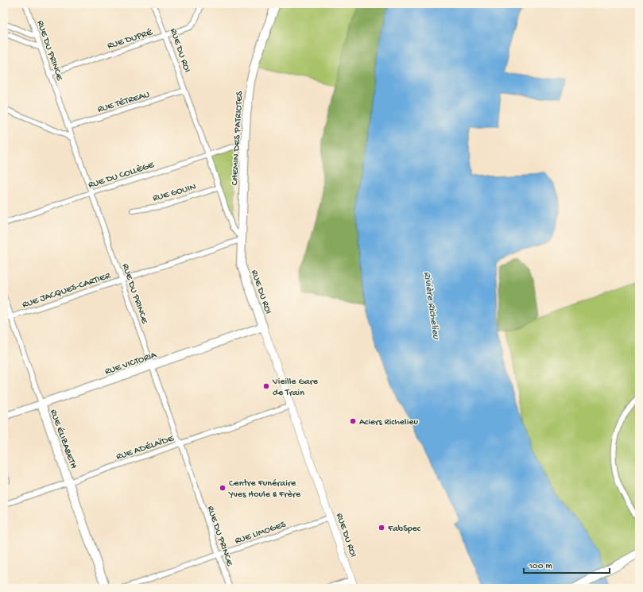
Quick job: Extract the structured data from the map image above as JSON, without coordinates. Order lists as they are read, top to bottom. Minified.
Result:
{"streets":{"main road":["RUE DU ROI","CHEMIN DES PATRIOTES","RUE VICTORIA","RUE ÉLIZABETH"],"street":["RUE DUPRÉ","RUE DU PRINCE","RUE TÉTREAU","RUE DU COLLÈGE","RUE GOUIN","RUE JACQUES-CARTIER","RUE ADÉLAÏDE","RUE LIMOGES"]},"crossings":[["RUE DUPRÉ","RUE DU PRINCE"],["RUE DUPRÉ","RUE DU ROI"],["RUE DU PRINCE","RUE TÉTREAU"],["RUE DU PRINCE","RUE DU COLLÈGE"],["RUE DU PRINCE","RUE JACQUES-CARTIER"],["RUE DU PRINCE","RUE VICTORIA"],["RUE DU PRINCE","RUE ADÉLAÏDE"],["RUE DU PRINCE","RUE LIMOGES"],["RUE DU ROI","RUE TÉTREAU"],["RUE DU ROI","CHEMIN DES PATRIOTES"],["RUE DU ROI","RUE DU COLLÈGE"],["RUE DU ROI","RUE GOUIN"],["RUE DU ROI","RUE JACQUES-CARTIER"],["RUE DU ROI","RUE VICTORIA"],["RUE DU ROI","RUE ADÉLAÏDE"],["RUE DU ROI","RUE LIMOGES"],["CHEMIN DES PATRIOTES","RUE DU COLLÈGE"],["CHEMIN DES PATRIOTES","RUE JACQUES-CARTIER"],["RUE JACQUES-CARTIER","RUE ÉLIZABETH"],["RUE VICTORIA","RUE ÉLIZABETH"],["RUE ÉLIZABETH","RUE ADÉLAÏDE"]],"water":["Rivière Richelieu"],"places":["Vieille Gare de Train","Aciers Richelieu","Centre Funéraire Yves Houle & Frère","FabSpec"],"scale_bar":"100 m"}
